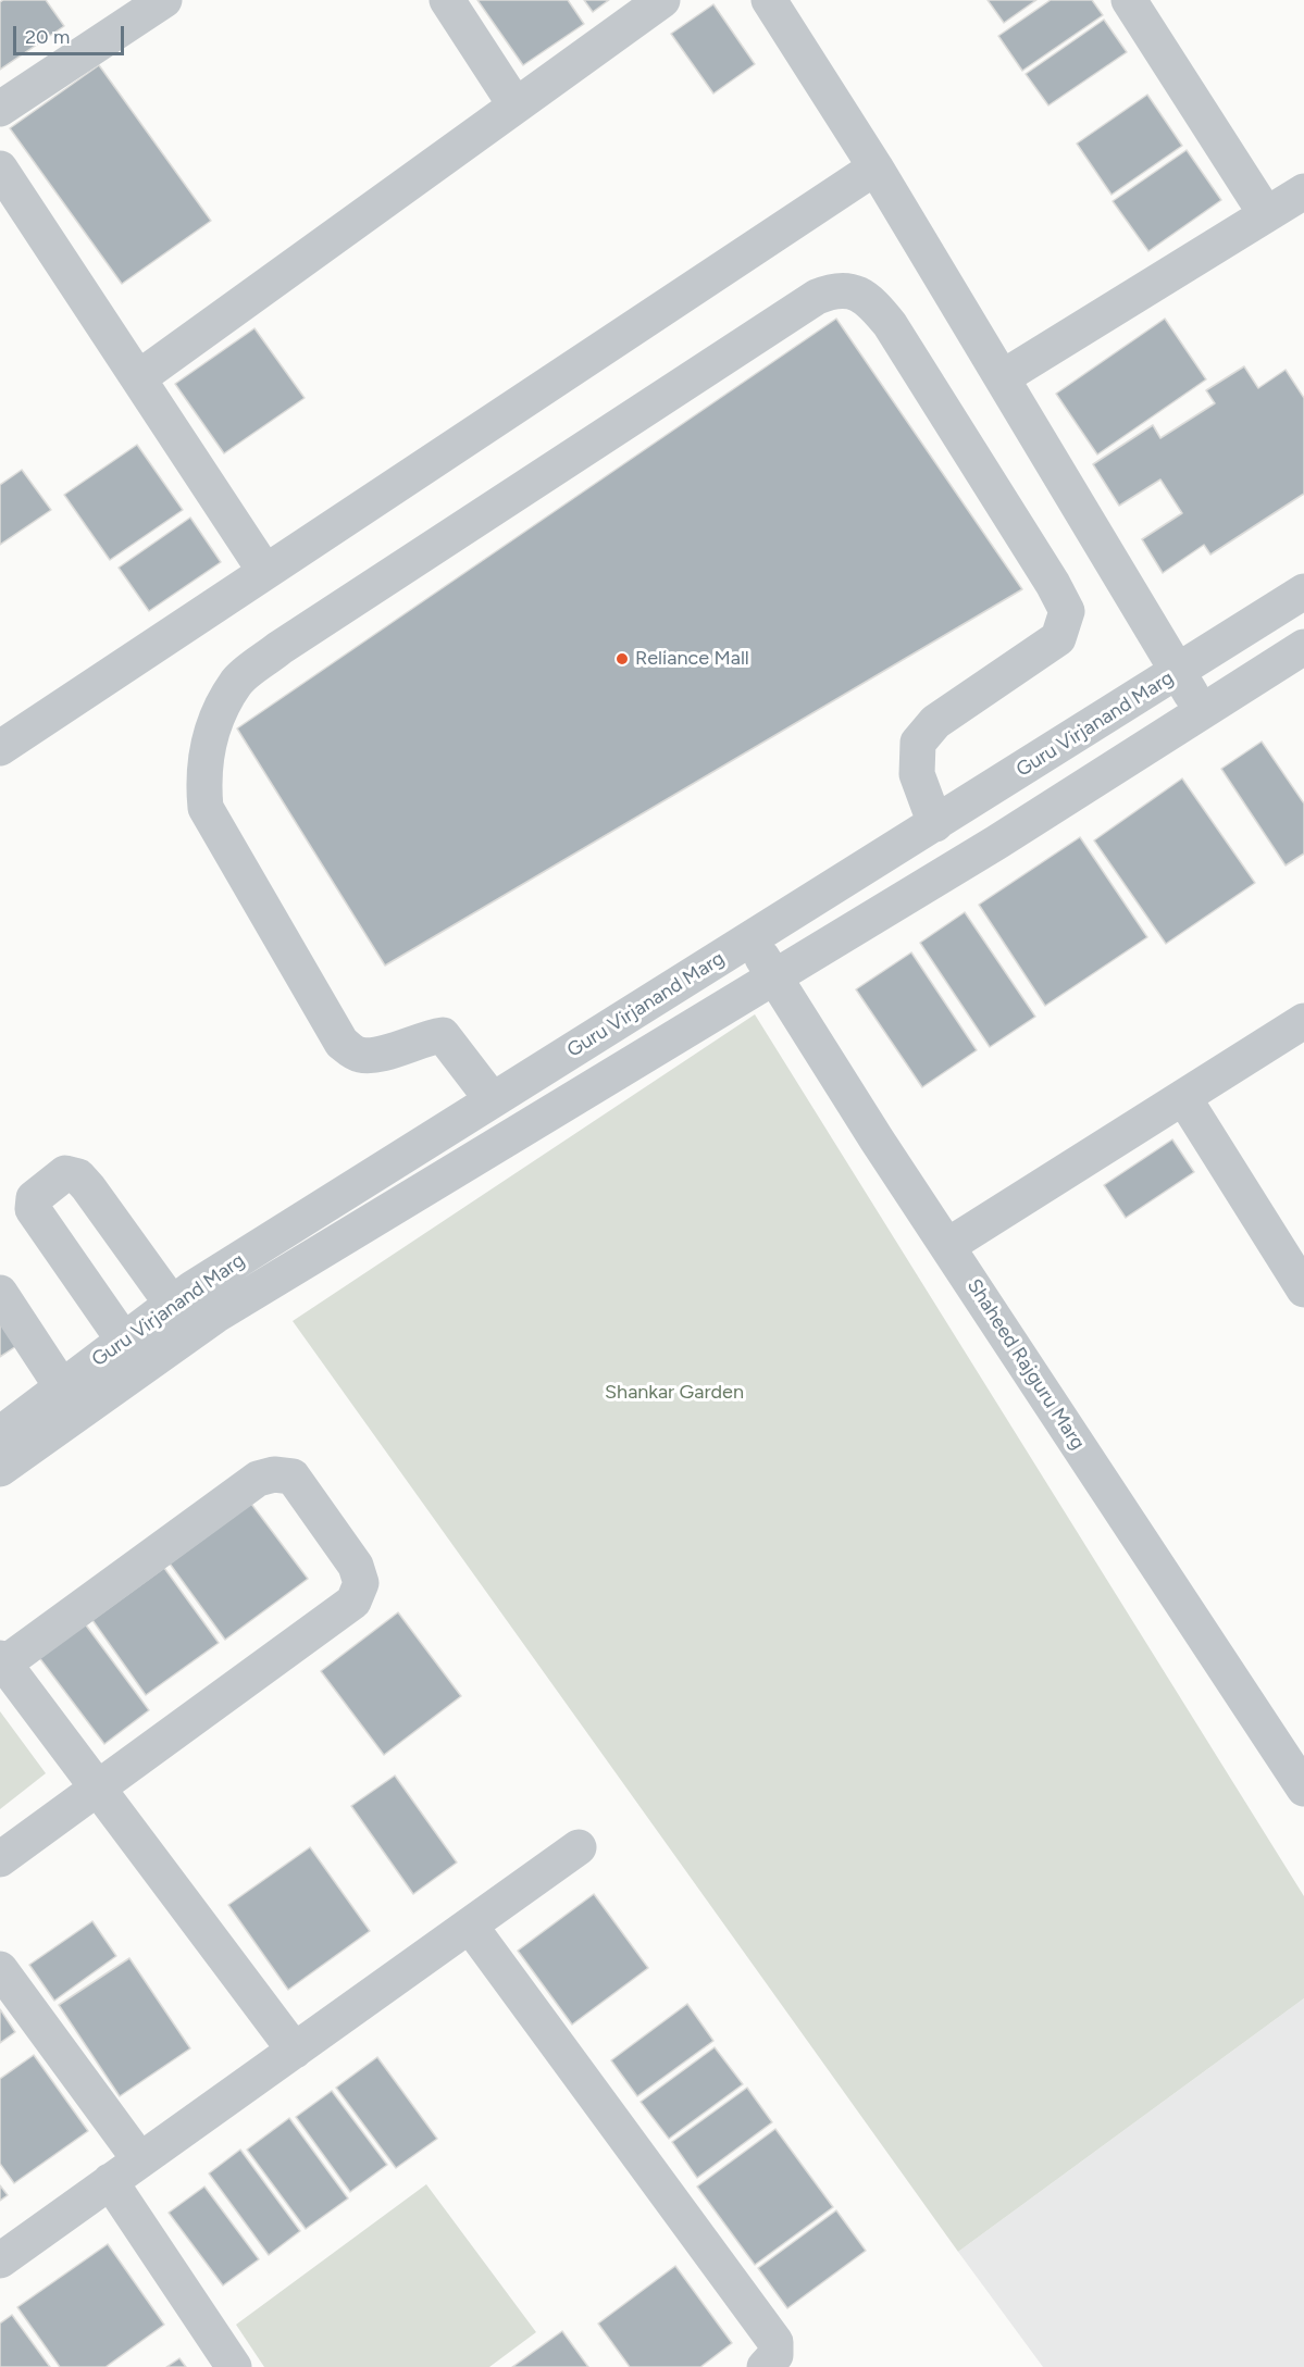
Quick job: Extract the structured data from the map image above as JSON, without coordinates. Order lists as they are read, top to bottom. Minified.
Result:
{"streets":{"street":["Guru Virjanand Marg","Shaheed Rajguru Marg"]},"crossings":[["Guru Virjanand Marg","Shaheed Rajguru Marg"]],"parks":["Shankar Garden"],"places":["Reliance Mall"],"scale_bar":"20 m"}
